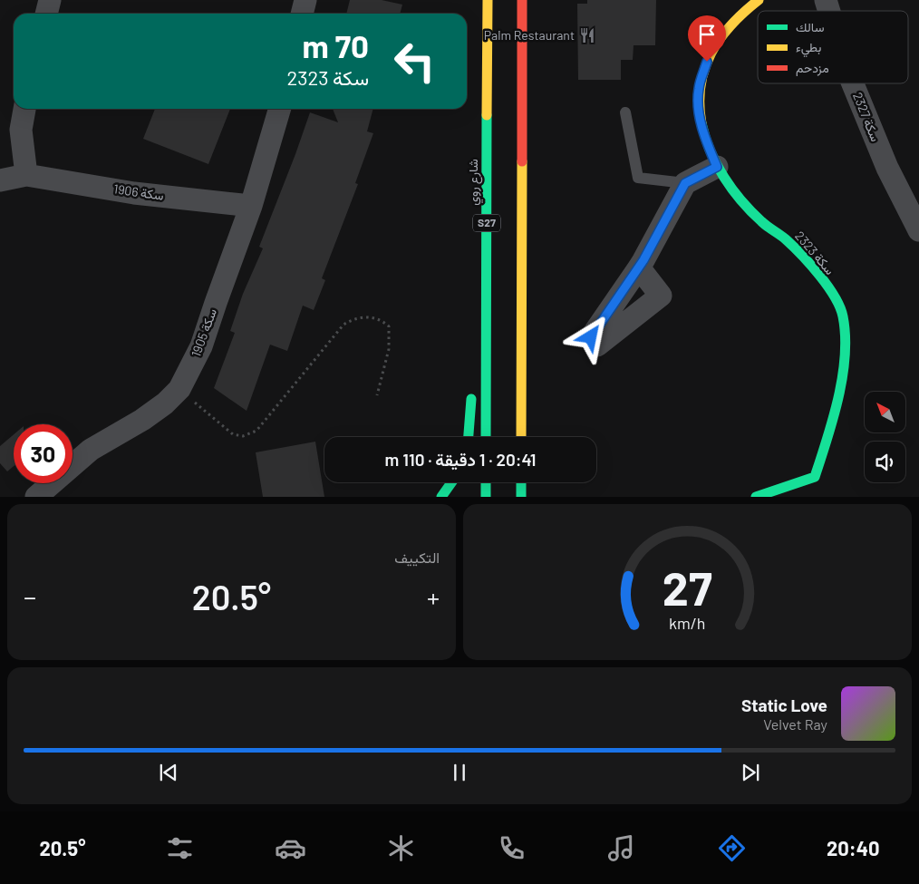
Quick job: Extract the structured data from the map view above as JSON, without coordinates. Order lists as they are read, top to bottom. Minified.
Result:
{"streets":{"main road":["شارع روي","S27","سكة 2323"],"street":["سكة 2327","سكة 1906","سكة 1905"]},"crossings":[["سكة 1906","سكة 1905"]],"places":{"restaurant":["Palm Restaurant"]},"legend":["سالك","بطيء","مزدحم"],"north":"top left","page":{"turn":["70 m","سكة 2323"],"limit":"30","trip":"20:41 · 1 دقيقة · 110 m","tile":"التكييف","heat":["−","20.5°","+"],"song":["Static Love","Velvet Ray"],"tabs":["20:40","20.5°"],"gauge":["27","km/h"]}}
